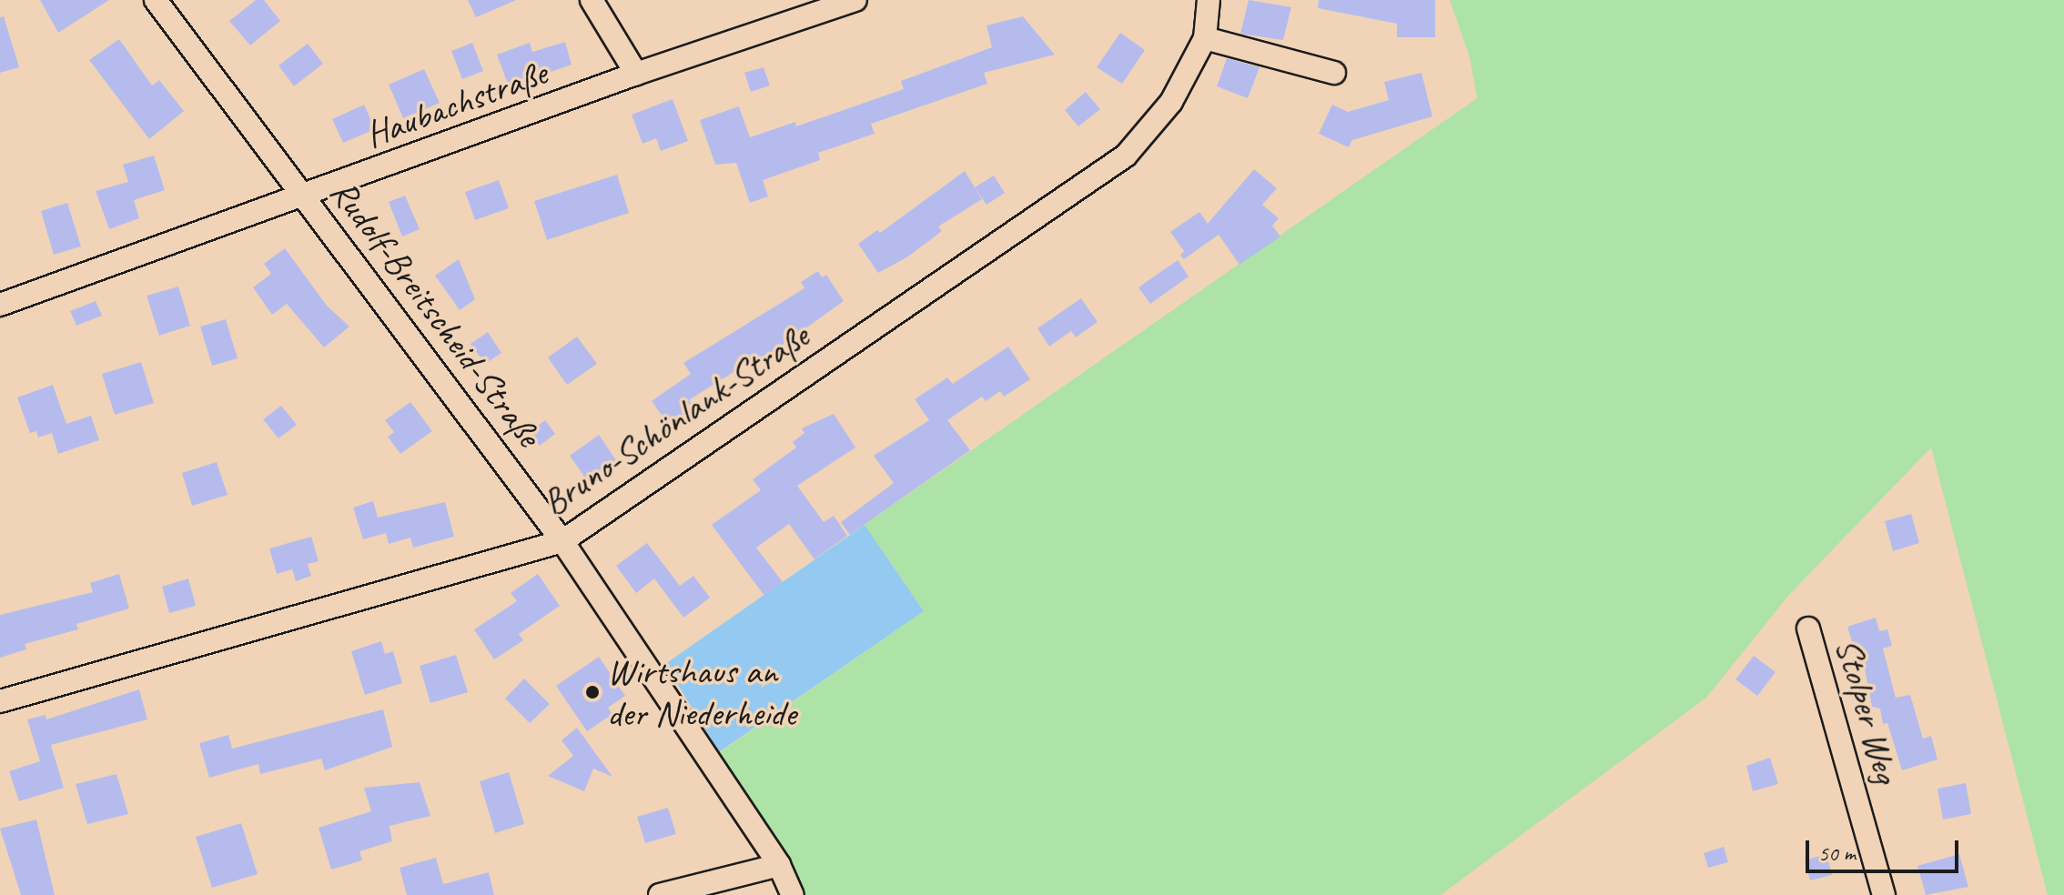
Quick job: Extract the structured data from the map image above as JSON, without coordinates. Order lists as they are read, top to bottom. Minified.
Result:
{"streets":{"street":["Haubachstraße","Rudolf-Breitscheid-Straße","Bruno-Schönlank-Straße","Stolper Weg"]},"crossings":[["Haubachstraße","Rudolf-Breitscheid-Straße"],["Rudolf-Breitscheid-Straße","Bruno-Schönlank-Straße"]],"places":["Wirtshaus an der Niederheide"],"scale_bar":"50 m"}
